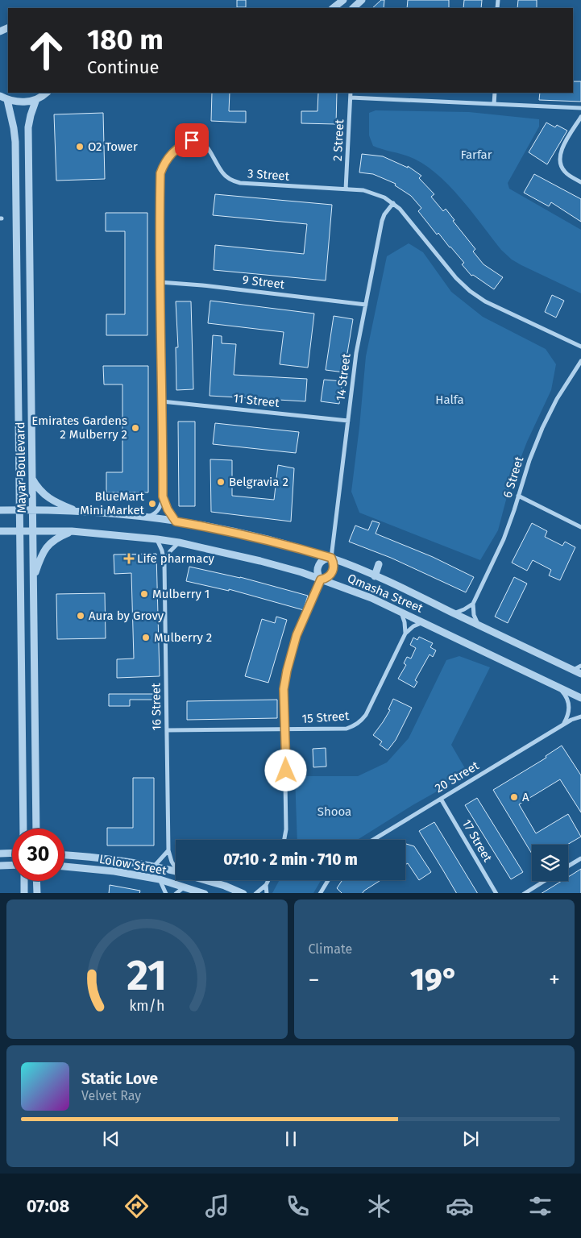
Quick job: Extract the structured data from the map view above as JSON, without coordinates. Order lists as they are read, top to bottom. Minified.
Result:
{"streets":{"street":["2 Street","3 Street","9 Street","14 Street","11 Street","Mayar Boulevard","6 Street","Qmasha Street","16 Street","15 Street","20 Street","17 Street","Lolow Street"]},"crossings":[["2 Street","3 Street"],["3 Street","9 Street"],["3 Street","14 Street"],["3 Street","11 Street"],["3 Street","Qmasha Street"],["9 Street","14 Street"],["14 Street","11 Street"],["14 Street","Qmasha Street"],["Mayar Boulevard","Qmasha Street"],["Qmasha Street","16 Street"],["16 Street","15 Street"],["20 Street","17 Street"]],"parks":["Farfar","Halfa","Shooa"],"places":{"other":["O2 Tower","Emirates Gardens 2 Mulberry 2","Belgravia 2","BlueMart Mini Market","Mulberry 1","Aura by Grovy","Mulberry 2","A"],"health":["Life pharmacy"]},"page":{"turn":["180 m","Continue"],"limit":"30","trip":"07:10 · 2 min · 710 m","tile":"Climate","heat":["−","19°","+"],"song":["Static Love","Velvet Ray"],"tabs":"07:08","gauge":["21","km/h"]}}
